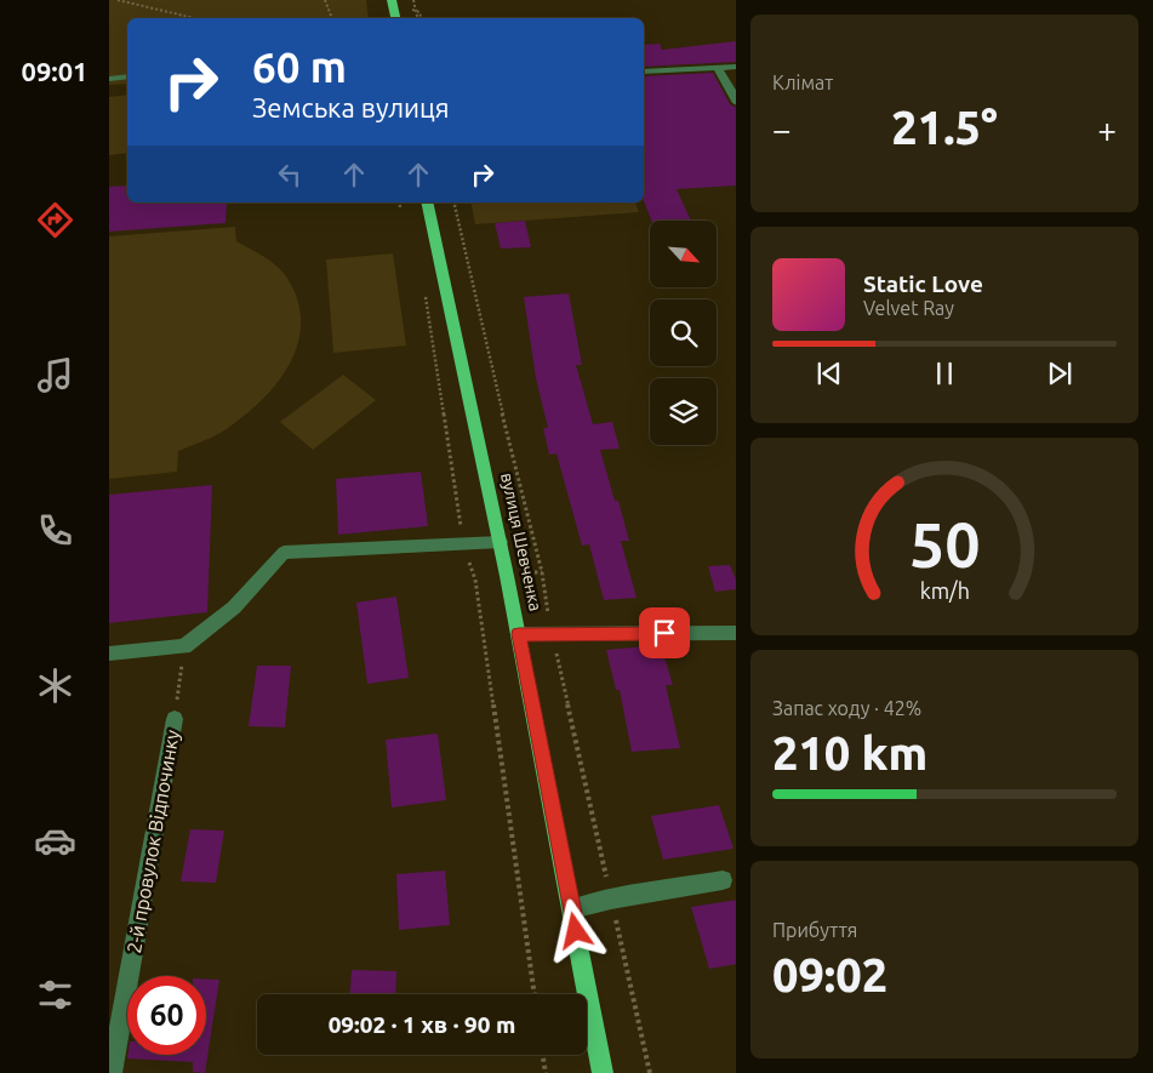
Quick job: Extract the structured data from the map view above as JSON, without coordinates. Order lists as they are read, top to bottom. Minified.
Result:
{"streets":{"main road":["вулиця Шевченка"],"street":["2-й провулок Відпочинку"]},"north":"bottom right","page":{"tabs":"09:01","tile":["Клімат",["Запас ходу · 42%","210 km"],["Прибуття","09:02"]],"turn":["60 m","Земська вулиця"],"heat":["−","21.5°","+"],"song":["Static Love","Velvet Ray"],"limit":"60","trip":"09:02 · 1 хв · 90 m","gauge":["50","km/h"]}}
